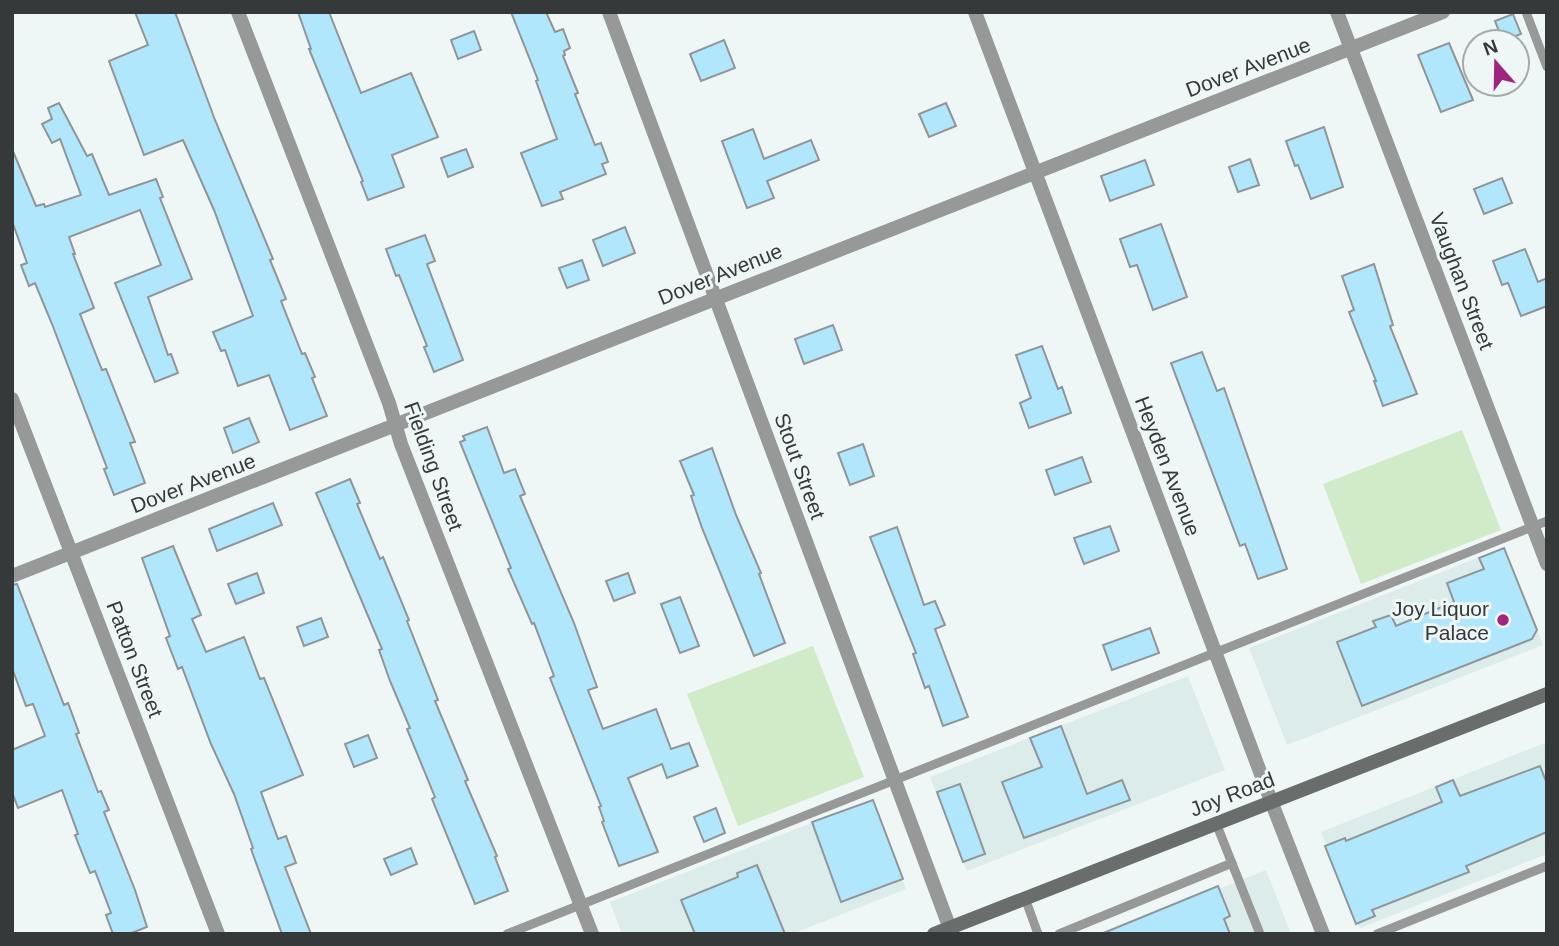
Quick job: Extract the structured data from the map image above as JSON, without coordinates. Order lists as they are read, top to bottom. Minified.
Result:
{"streets":{"main road":["Joy Road"],"street":["Dover Avenue","Vaughan Street","Fielding Street","Stout Street","Heyden Avenue","Patton Street"]},"crossings":[["Dover Avenue","Vaughan Street"],["Dover Avenue","Fielding Street"],["Dover Avenue","Stout Street"],["Dover Avenue","Heyden Avenue"],["Dover Avenue","Patton Street"],["Stout Street","Joy Road"],["Heyden Avenue","Joy Road"]],"places":["Joy Liquor Palace"],"north":"top"}
